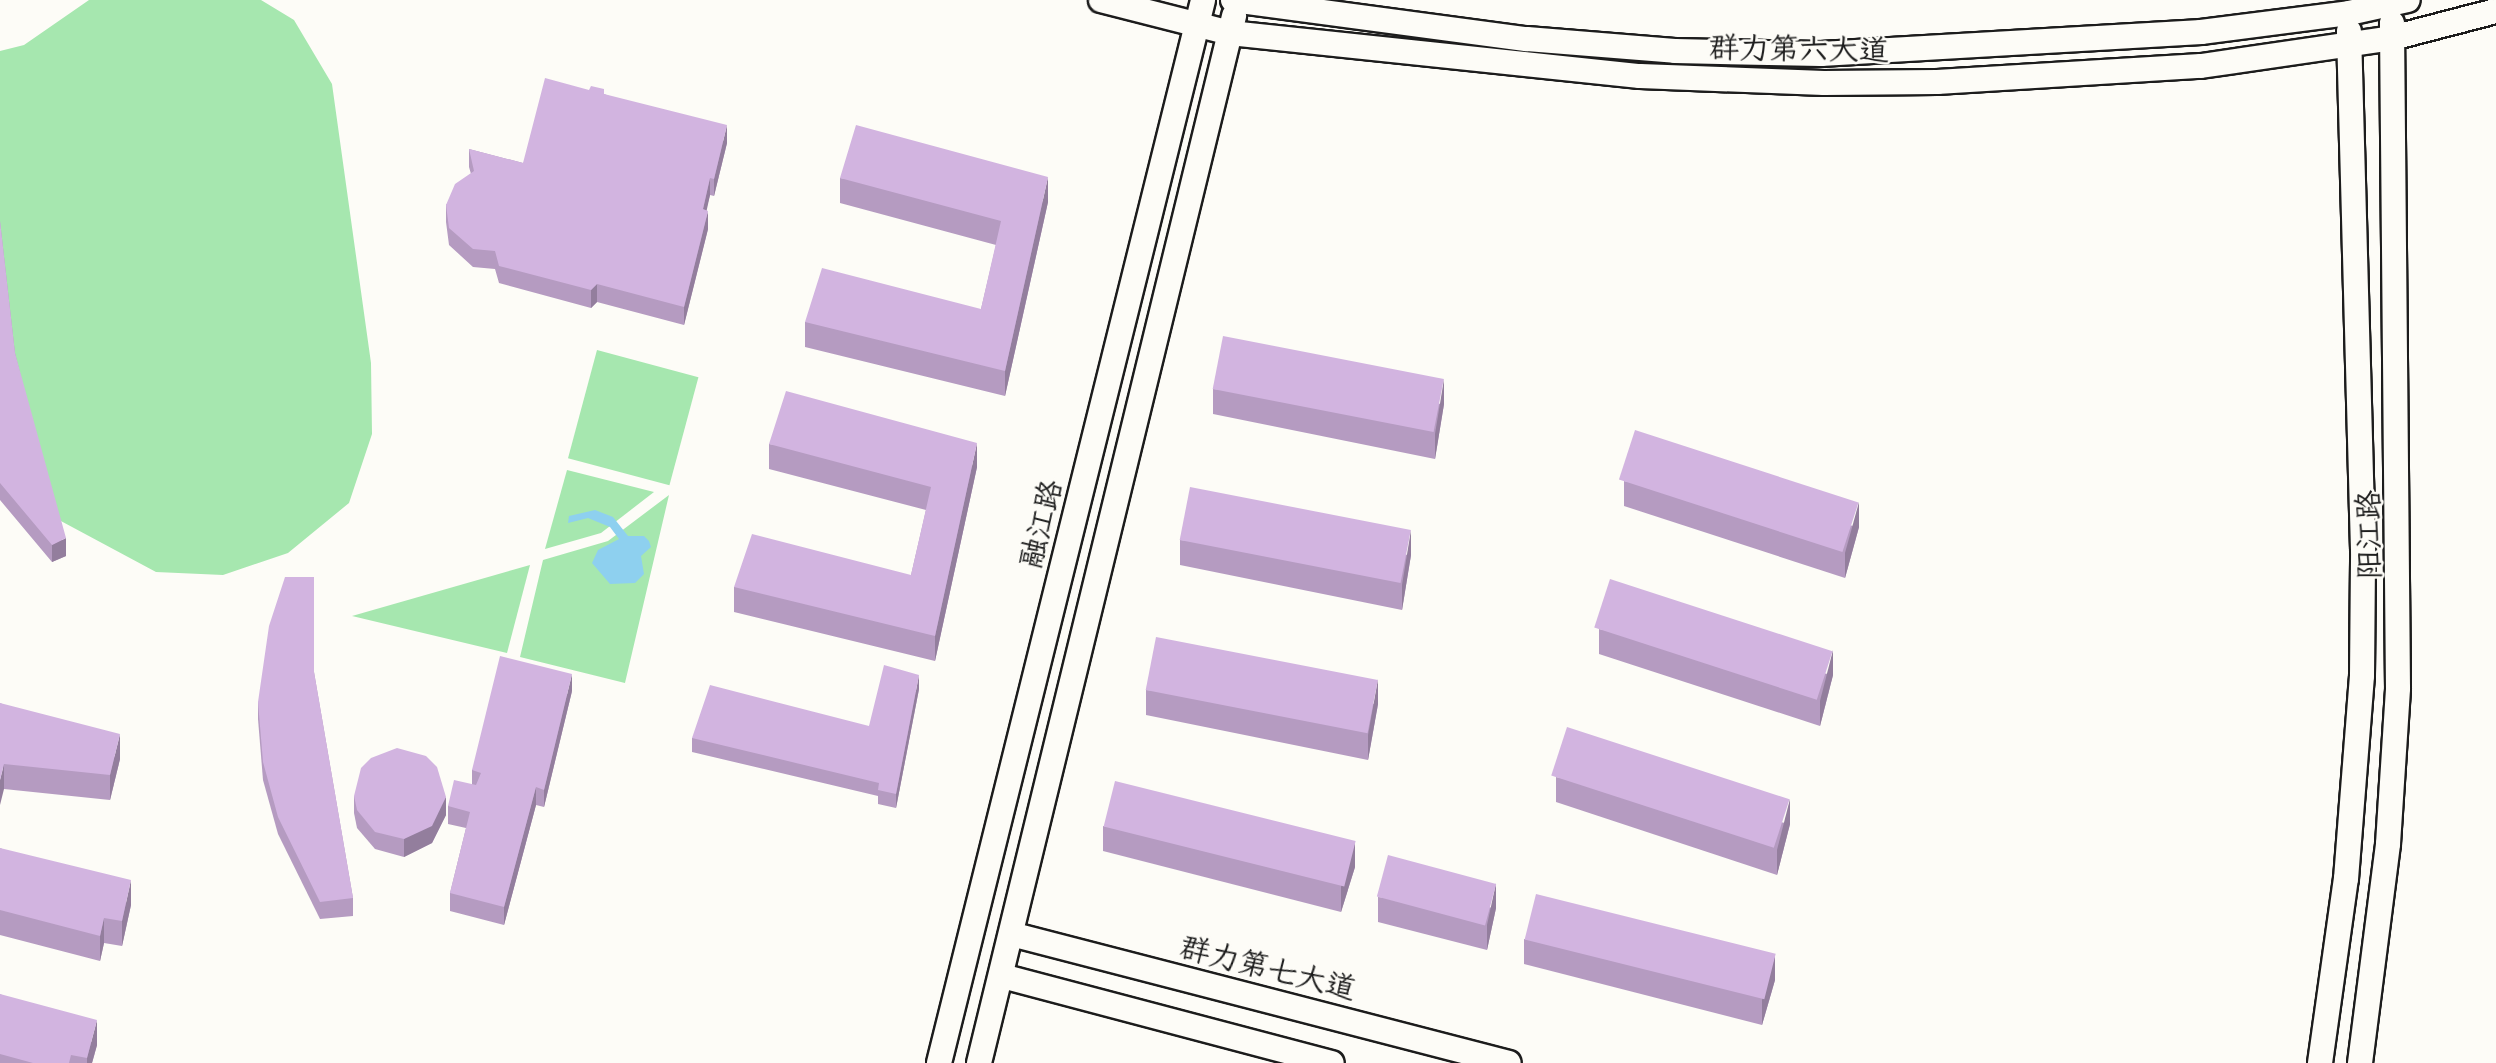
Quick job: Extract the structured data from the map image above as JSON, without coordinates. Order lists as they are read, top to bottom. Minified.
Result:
{"streets":{"main road":["群力第六大道","融江路","阳江路","群力第七大道"]},"crossings":[["群力第六大道","融江路"],["群力第六大道","阳江路"]]}
